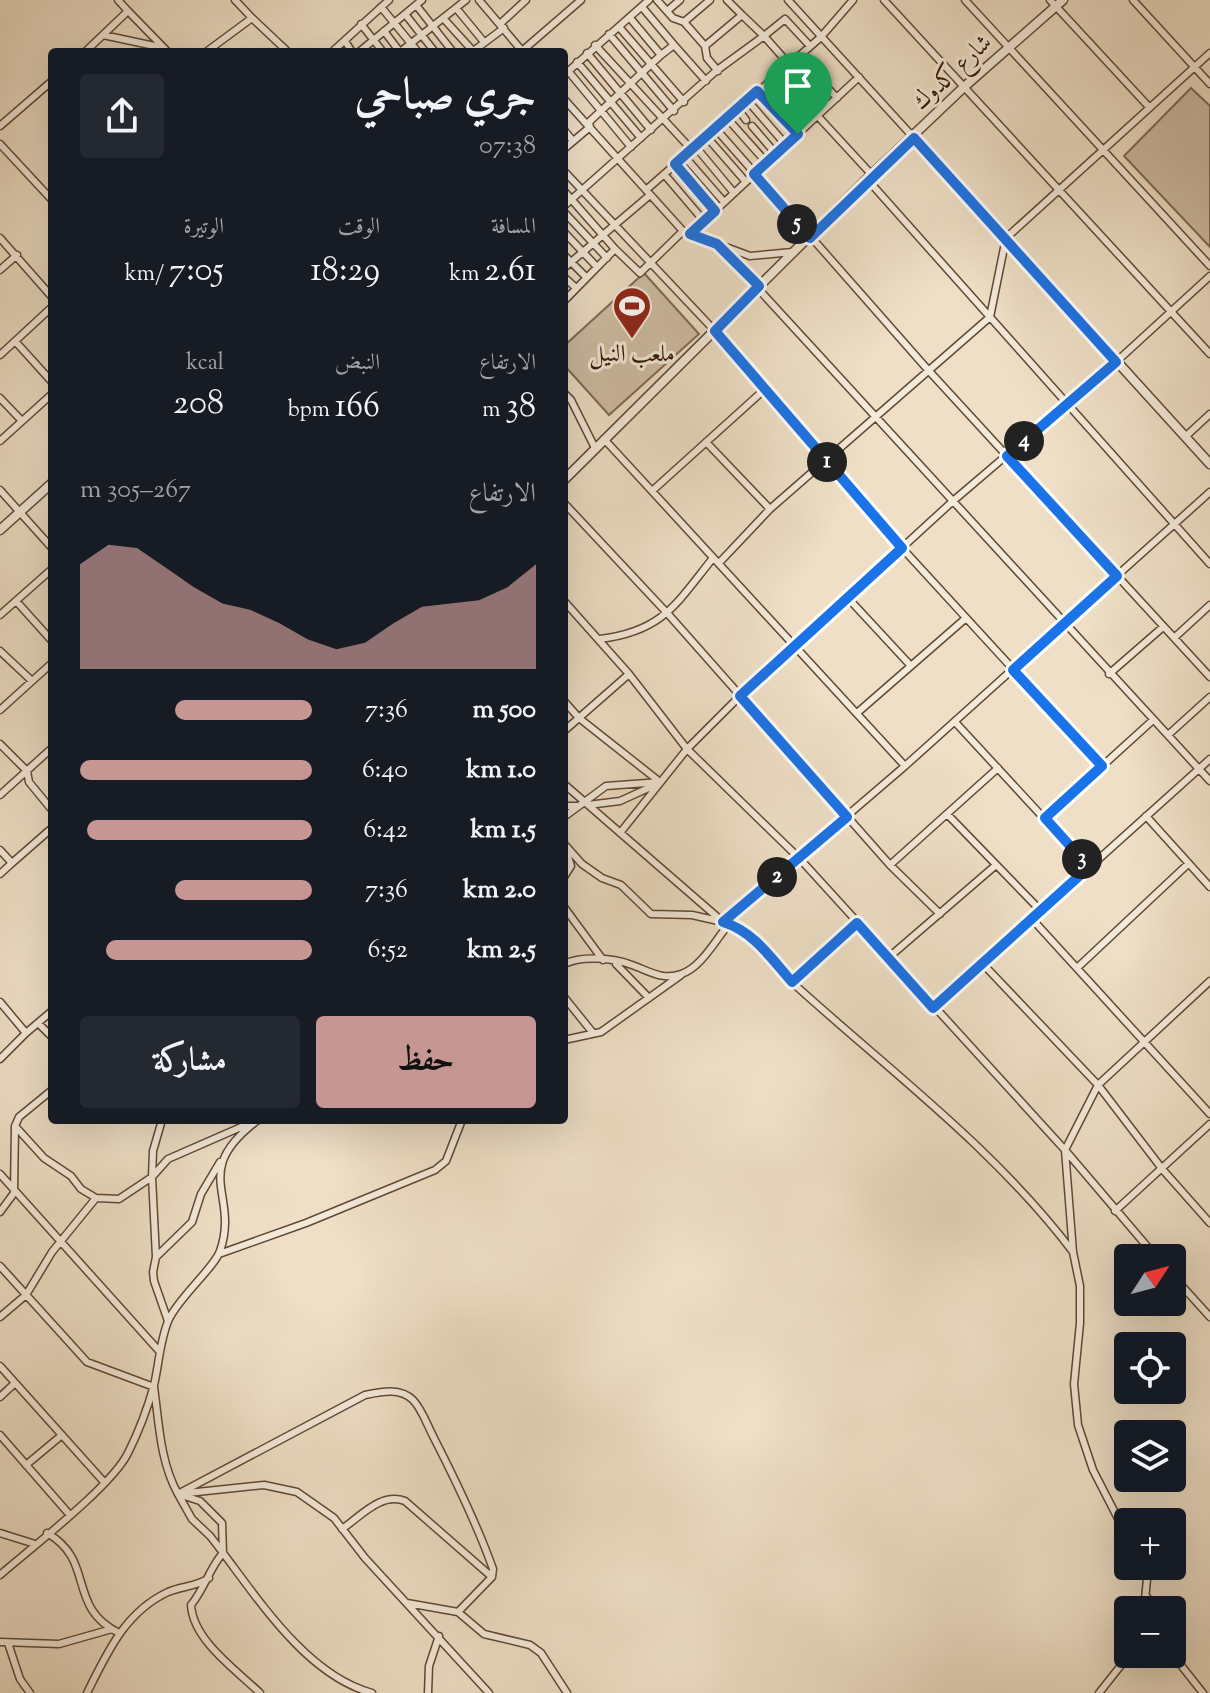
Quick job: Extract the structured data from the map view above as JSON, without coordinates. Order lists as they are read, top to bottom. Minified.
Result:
{"streets":{"street":["شارع كدوك"]},"places":{"sports":["ملعب النيل"]},"north":"top right","page":{"heading":["جري صباحي","07:38"],"stats":[["المسافة","2.61 km"],["الوقت","18:29"],["الوتيرة","7:05 /km"],["الارتفاع","38 m"],["النبض","166 bpm"],["kcal","208"]],"pins":["5","4","1","3","2"],"chart":["الارتفاع","267–305 m"],"list":[{"name":"500 m","note":"7:36"},{"name":"1.0 km","note":"6:40"},{"name":"1.5 km","note":"6:42"},{"name":"2.0 km","note":"7:36"},{"name":"2.5 km","note":"6:52"}],"buttons":["حفظ","مشاركة"],"map_buttons":["+","−"]}}
